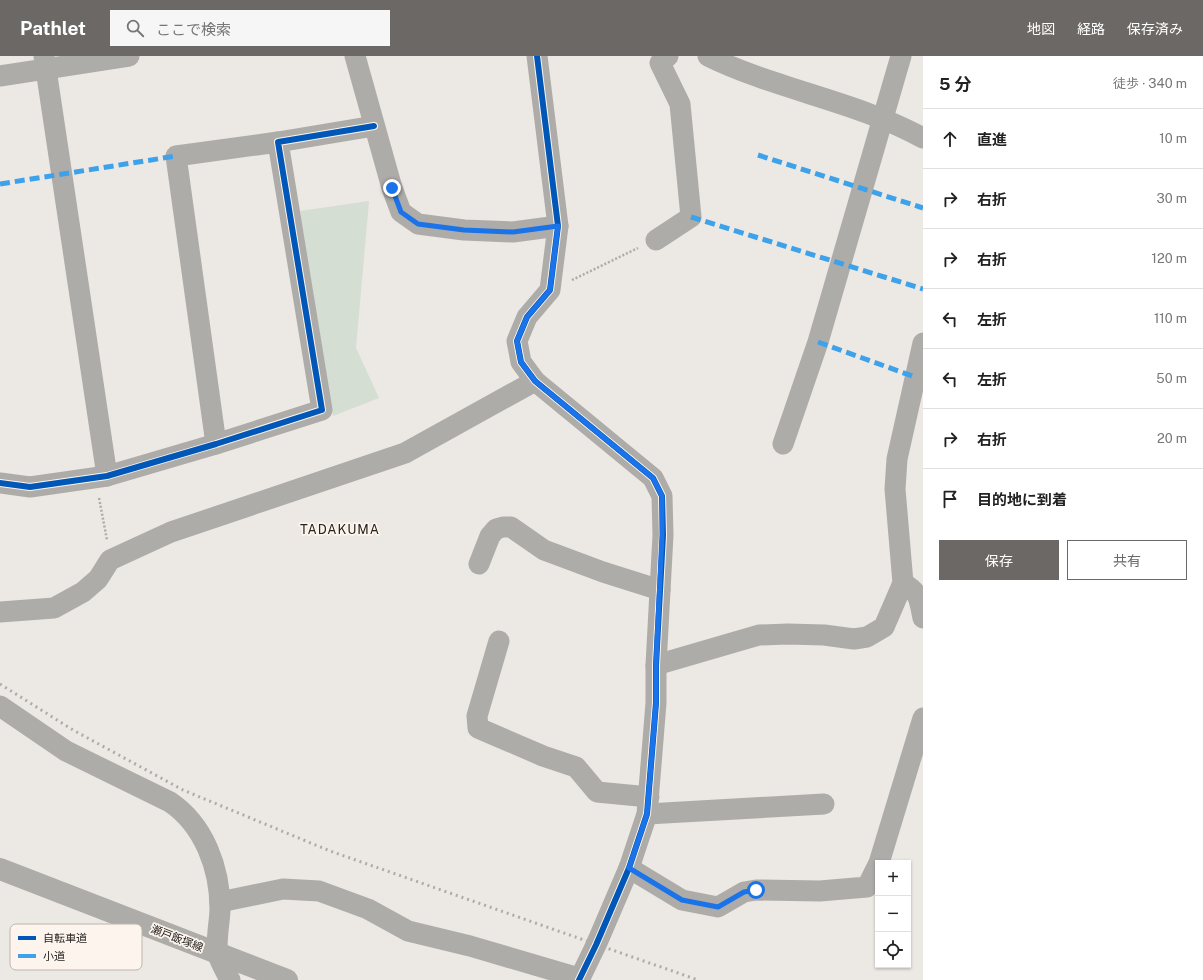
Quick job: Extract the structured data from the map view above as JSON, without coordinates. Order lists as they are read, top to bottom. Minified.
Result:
{"streets":{"main road":["瀬戸飯塚線"]},"districts":["TADAKUMA"],"legend":["自転車道","小道"],"page":{"header":"Pathlet","search":"ここで検索","nav":["地図","経路","保存済み"],"heading":["5 分","徒歩 · 340 m"],"list":[["直進","10 m"],["右折","30 m"],["右折","120 m"],["左折","110 m"],["左折","50 m"],["右折","20 m"],"目的地に到着"],"buttons":["保存","共有"],"map_buttons":["+","−"]}}
